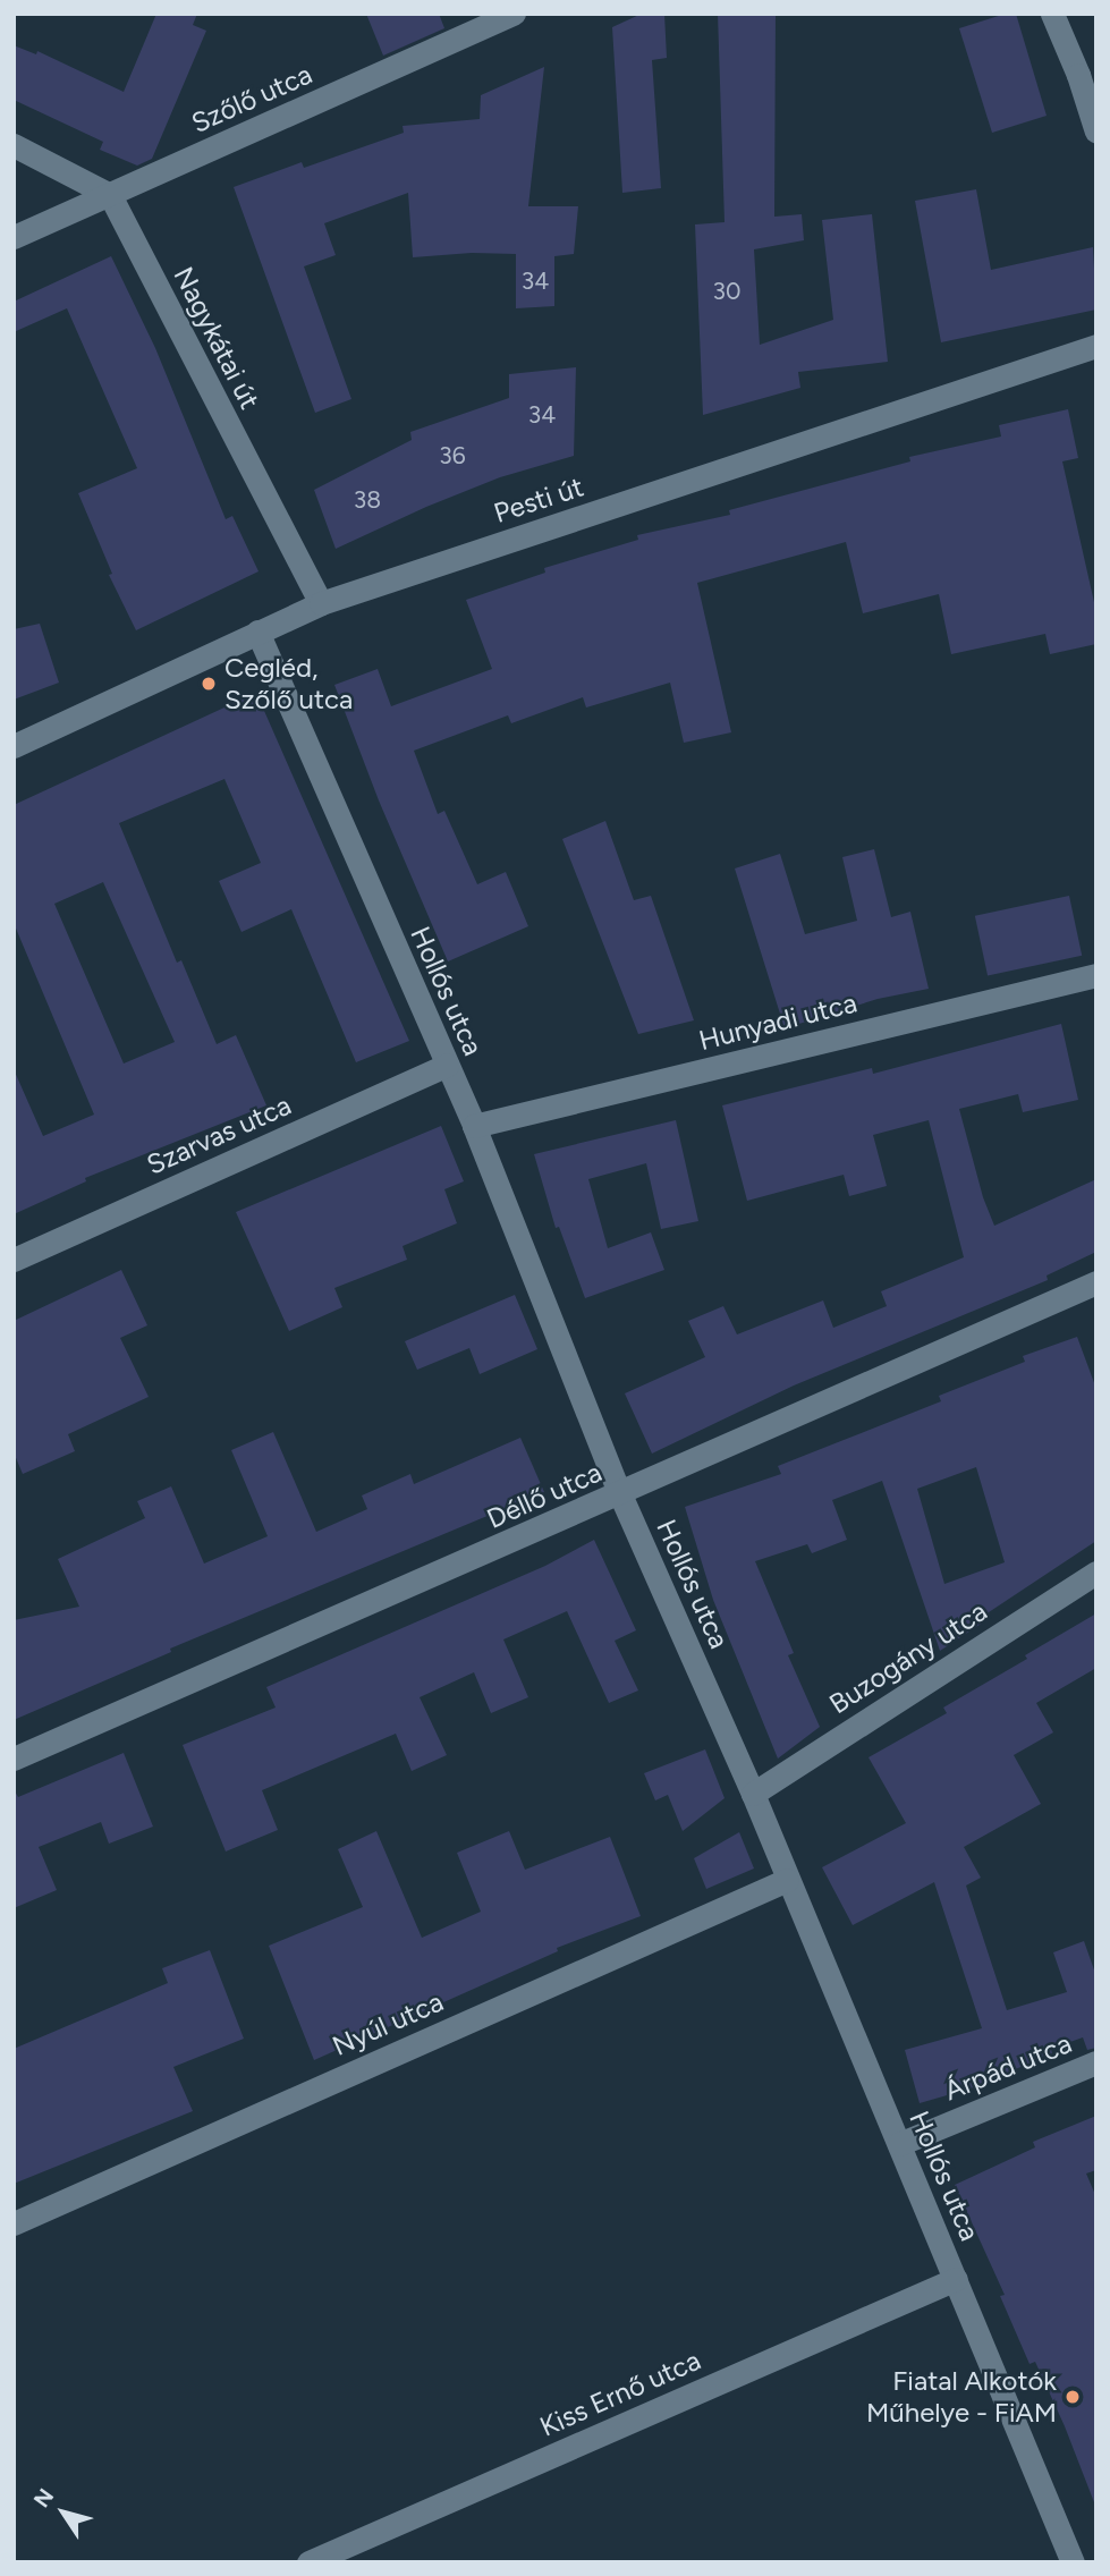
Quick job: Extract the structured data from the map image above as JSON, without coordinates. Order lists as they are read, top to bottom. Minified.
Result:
{"streets":{"street":["Szőlő utca","Nagykátai út","Pesti út","Hollós utca","Hunyadi utca","Szarvas utca","Déllő utca","Buzogány utca","Nyúl utca","Árpád utca","Kiss Ernő utca"]},"crossings":[["Szőlő utca","Nagykátai út"],["Nagykátai út","Pesti út"],["Pesti út","Hollós utca"],["Hollós utca","Hunyadi utca"],["Hollós utca","Szarvas utca"],["Hollós utca","Déllő utca"],["Hollós utca","Buzogány utca"],["Hollós utca","Nyúl utca"],["Hollós utca","Árpád utca"],["Hollós utca","Kiss Ernő utca"]],"places":["Cegléd, Szőlő utca","Fiatal Alkotók Műhelye - FiAM"],"house_numbers":["34","30","34","36","38"],"north":"top left"}
